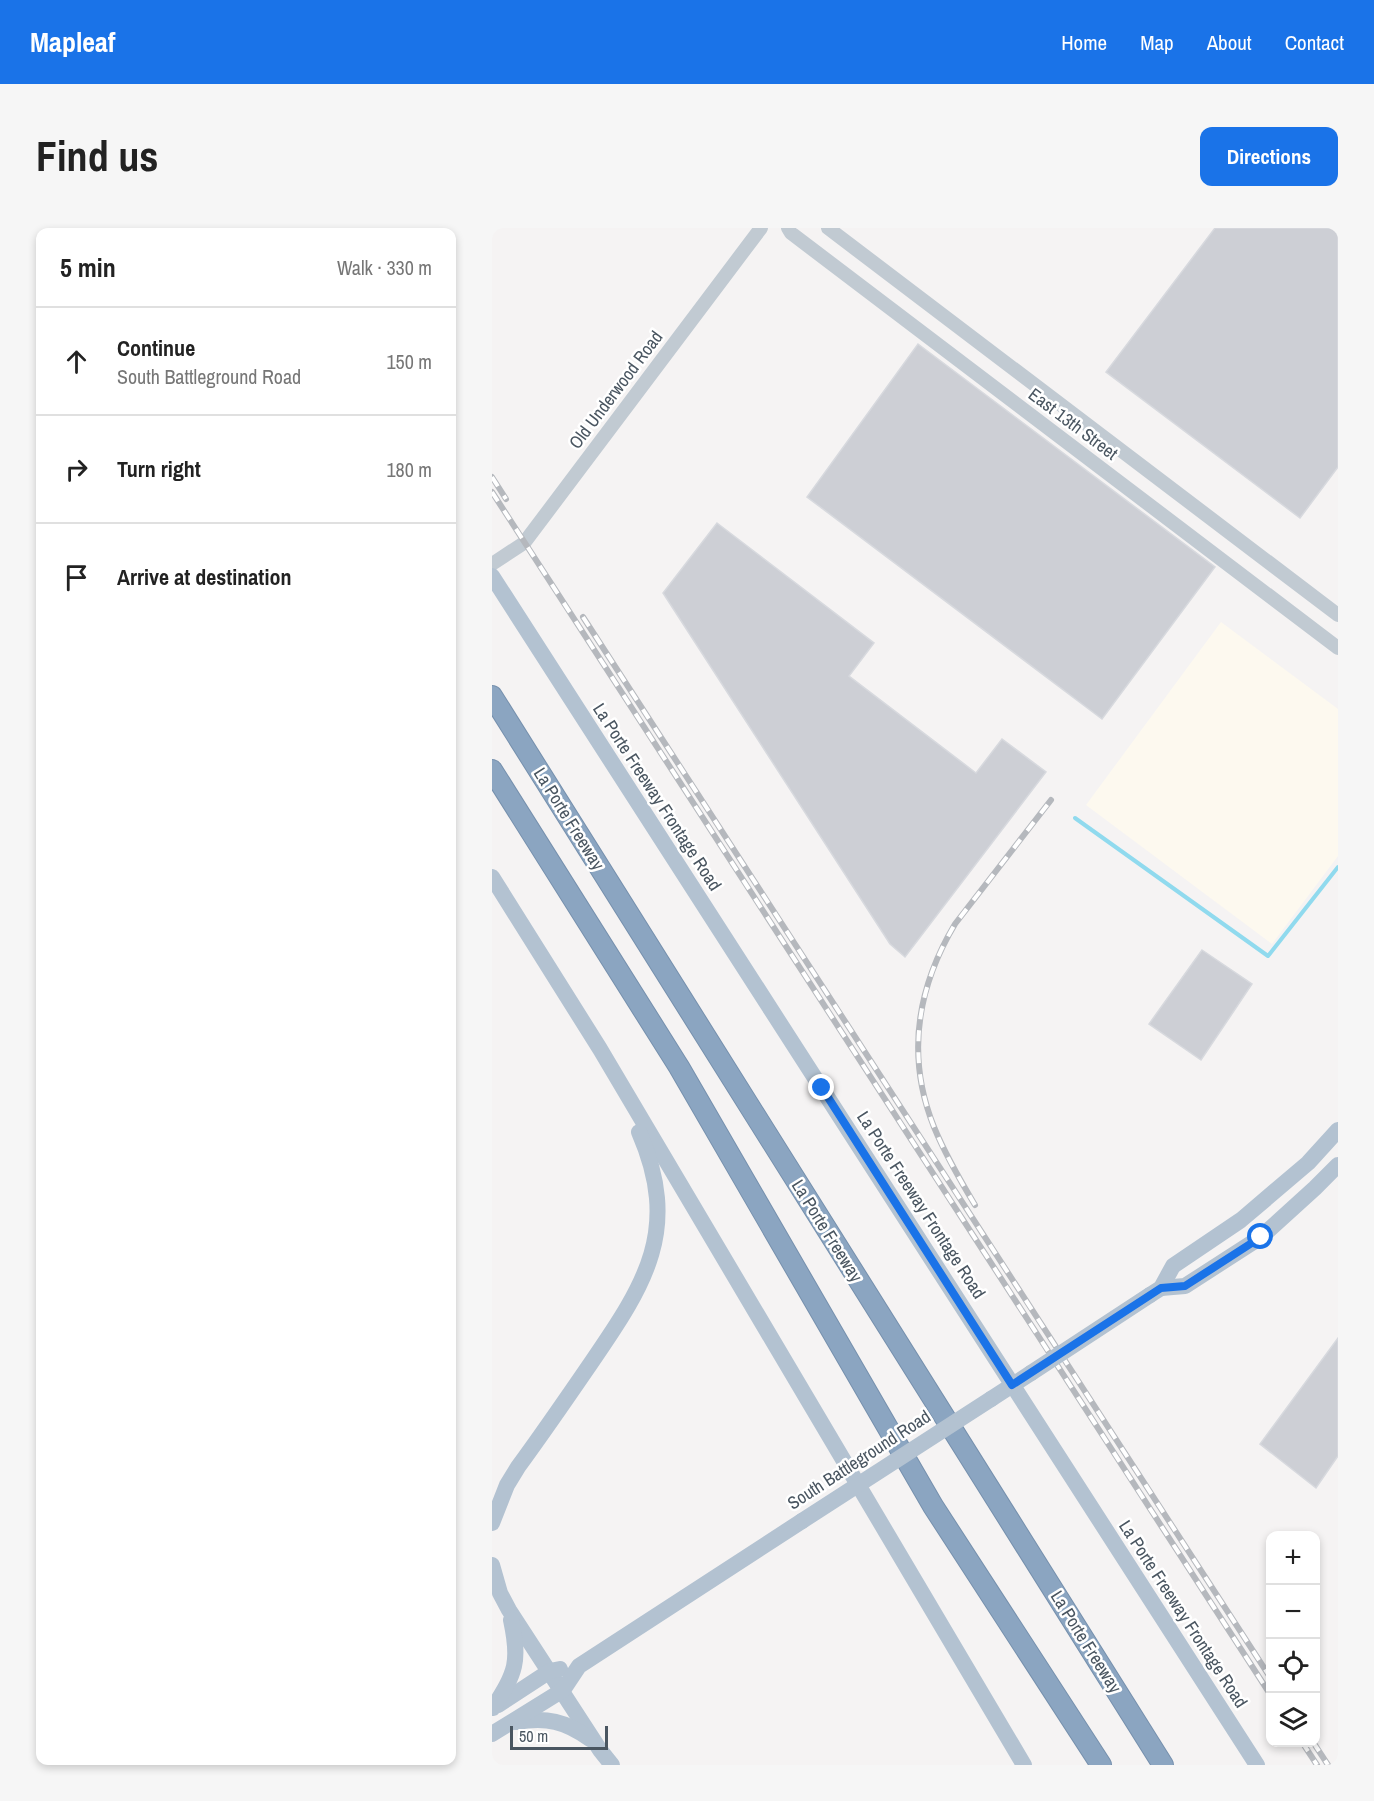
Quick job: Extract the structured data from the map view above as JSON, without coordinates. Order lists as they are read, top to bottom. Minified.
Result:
{"streets":{"highway":["La Porte Freeway"],"main road":["La Porte Freeway Frontage Road","South Battleground Road"],"street":["Old Underwood Road","East 13th Street"]},"crossings":[["La Porte Freeway Frontage Road","South Battleground Road"]],"scale_bar":"50 m","page":{"header":"Mapleaf","nav":["Home","Map","About","Contact"],"buttons":"Directions","title":"Find us","heading":["5 min","Walk · 330 m"],"list":[["Continue","South Battleground Road","150 m"],["Turn right","180 m"],"Arrive at destination"],"map_buttons":["+","−"],"scale":"50 m"}}
